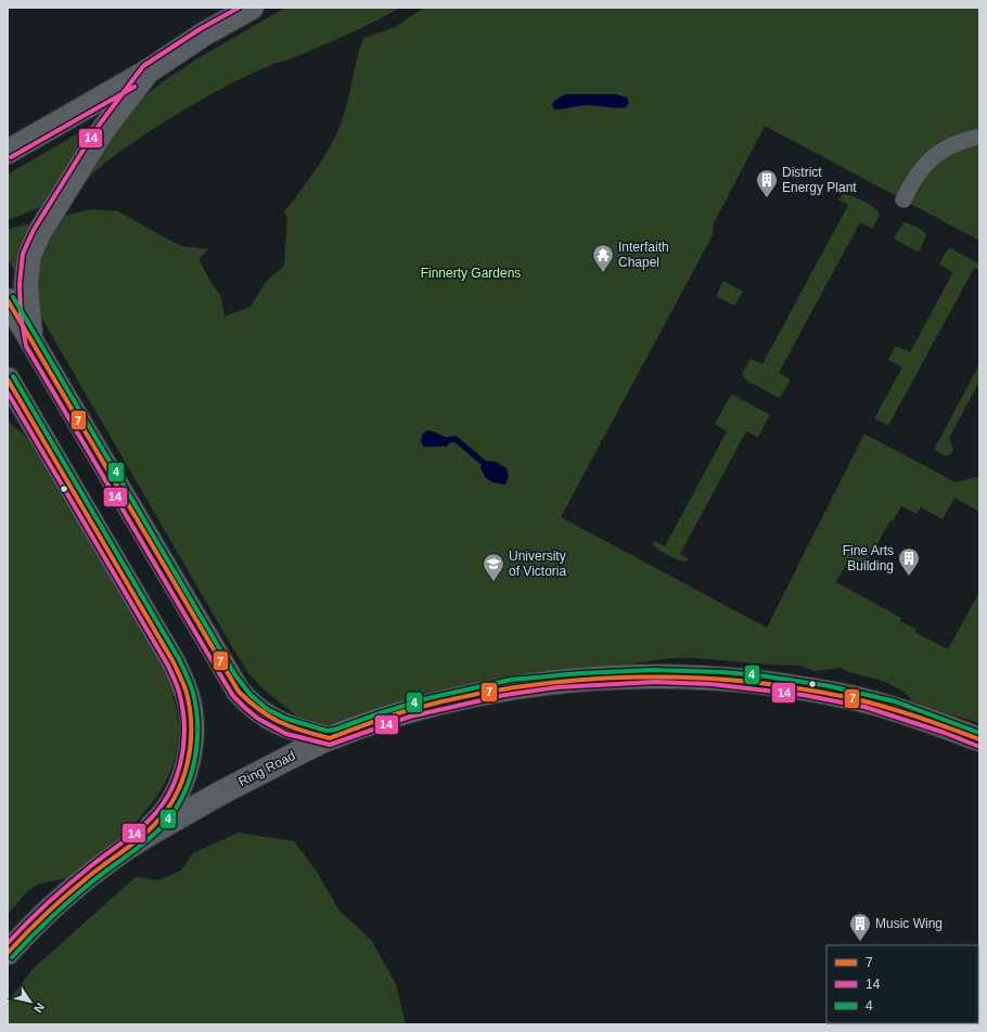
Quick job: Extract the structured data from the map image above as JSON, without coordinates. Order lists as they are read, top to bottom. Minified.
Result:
{"streets":{"street":["Ring Road"]},"parks":["Finnerty Gardens"],"places":{"building":["District Energy Plant","Fine Arts Building","Music Wing"],"temple":["Interfaith Chapel"],"school or university":["University of Victoria"]},"lines":["transit line 14","transit line 4","transit line 7"],"legend":["7","14","4"],"north":"bottom right"}
